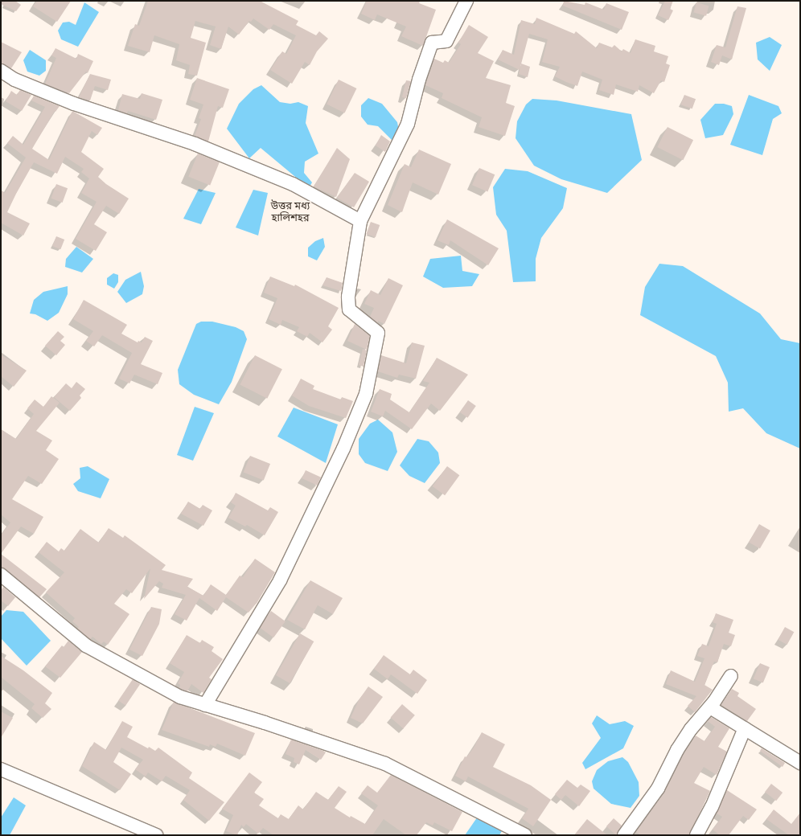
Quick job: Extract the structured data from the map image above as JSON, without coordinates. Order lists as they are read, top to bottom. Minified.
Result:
{"districts":["উত্তর মধ্য হালিশহর"]}
